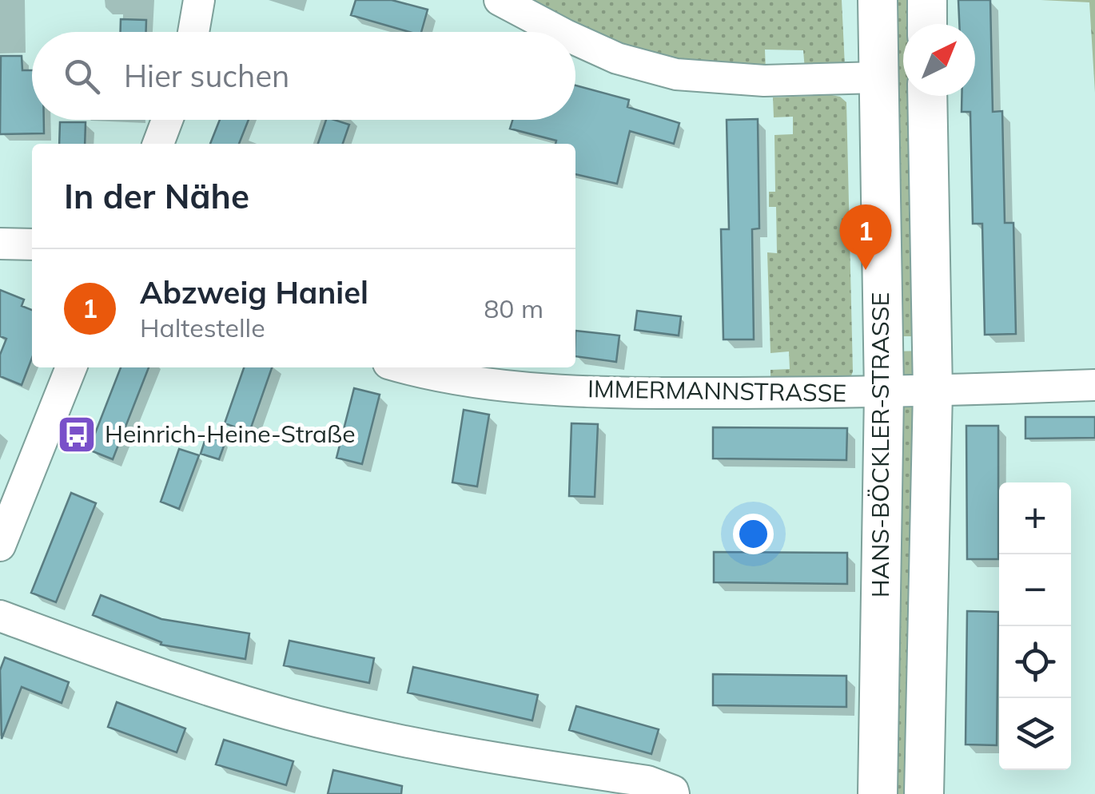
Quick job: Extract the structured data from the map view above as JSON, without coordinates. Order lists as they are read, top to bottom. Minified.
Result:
{"streets":{"main road":["HANS-BÖCKLER-STRASSE"],"street":["IMMERMANNSTRASSE"]},"crossings":[["IMMERMANNSTRASSE","HANS-BÖCKLER-STRASSE"]],"places":{"bus stop":["Heinrich-Heine-Straße"]},"north":"top right","page":{"search":"Hier suchen","heading":"In der Nähe","pins":"1","list":[{"mark":"1","name":"Abzweig Haniel","note":"Haltestelle","value":"80 m"}],"map_buttons":["+","−"]}}
